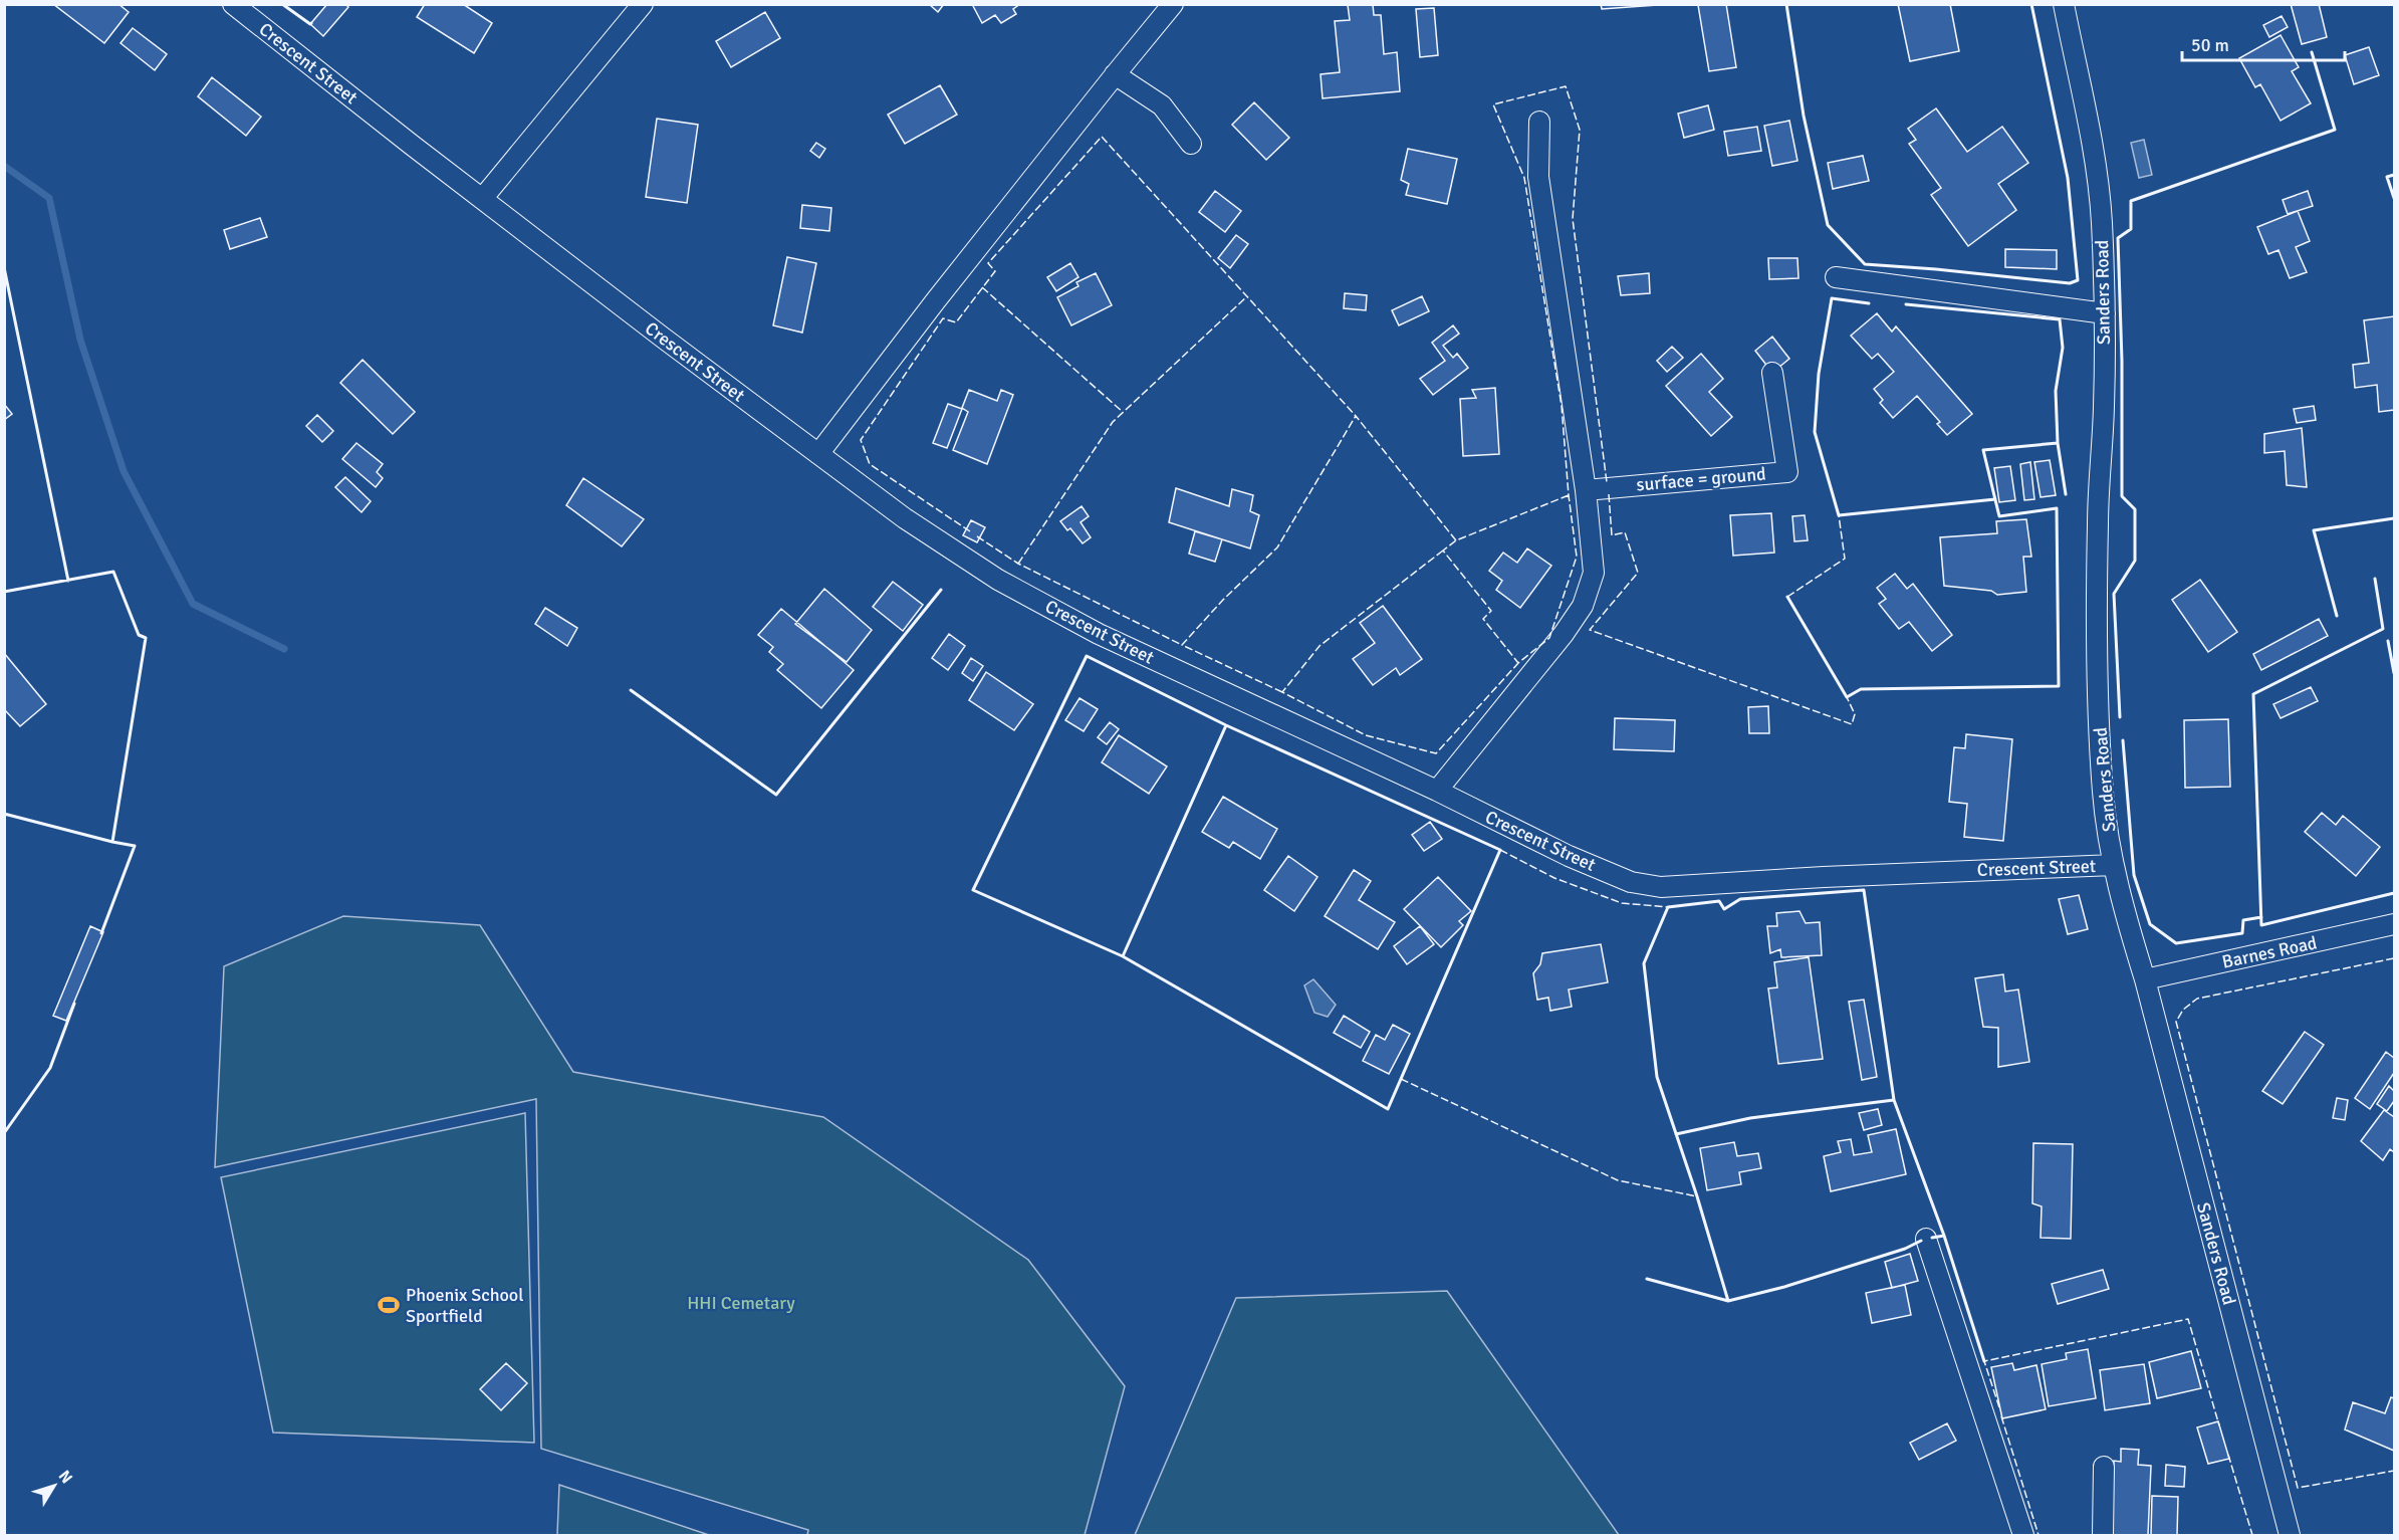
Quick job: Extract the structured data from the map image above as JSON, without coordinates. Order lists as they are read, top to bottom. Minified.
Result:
{"streets":{"street":["Crescent Street","Sanders Road","surface = ground","Barnes Road"]},"crossings":[["Crescent Street","Sanders Road"],["Sanders Road","Barnes Road"]],"parks":["HHI Cemetary"],"places":{"sports":["Phoenix School Sportfield"]},"scale_bar":"50 m","north":"top right"}
